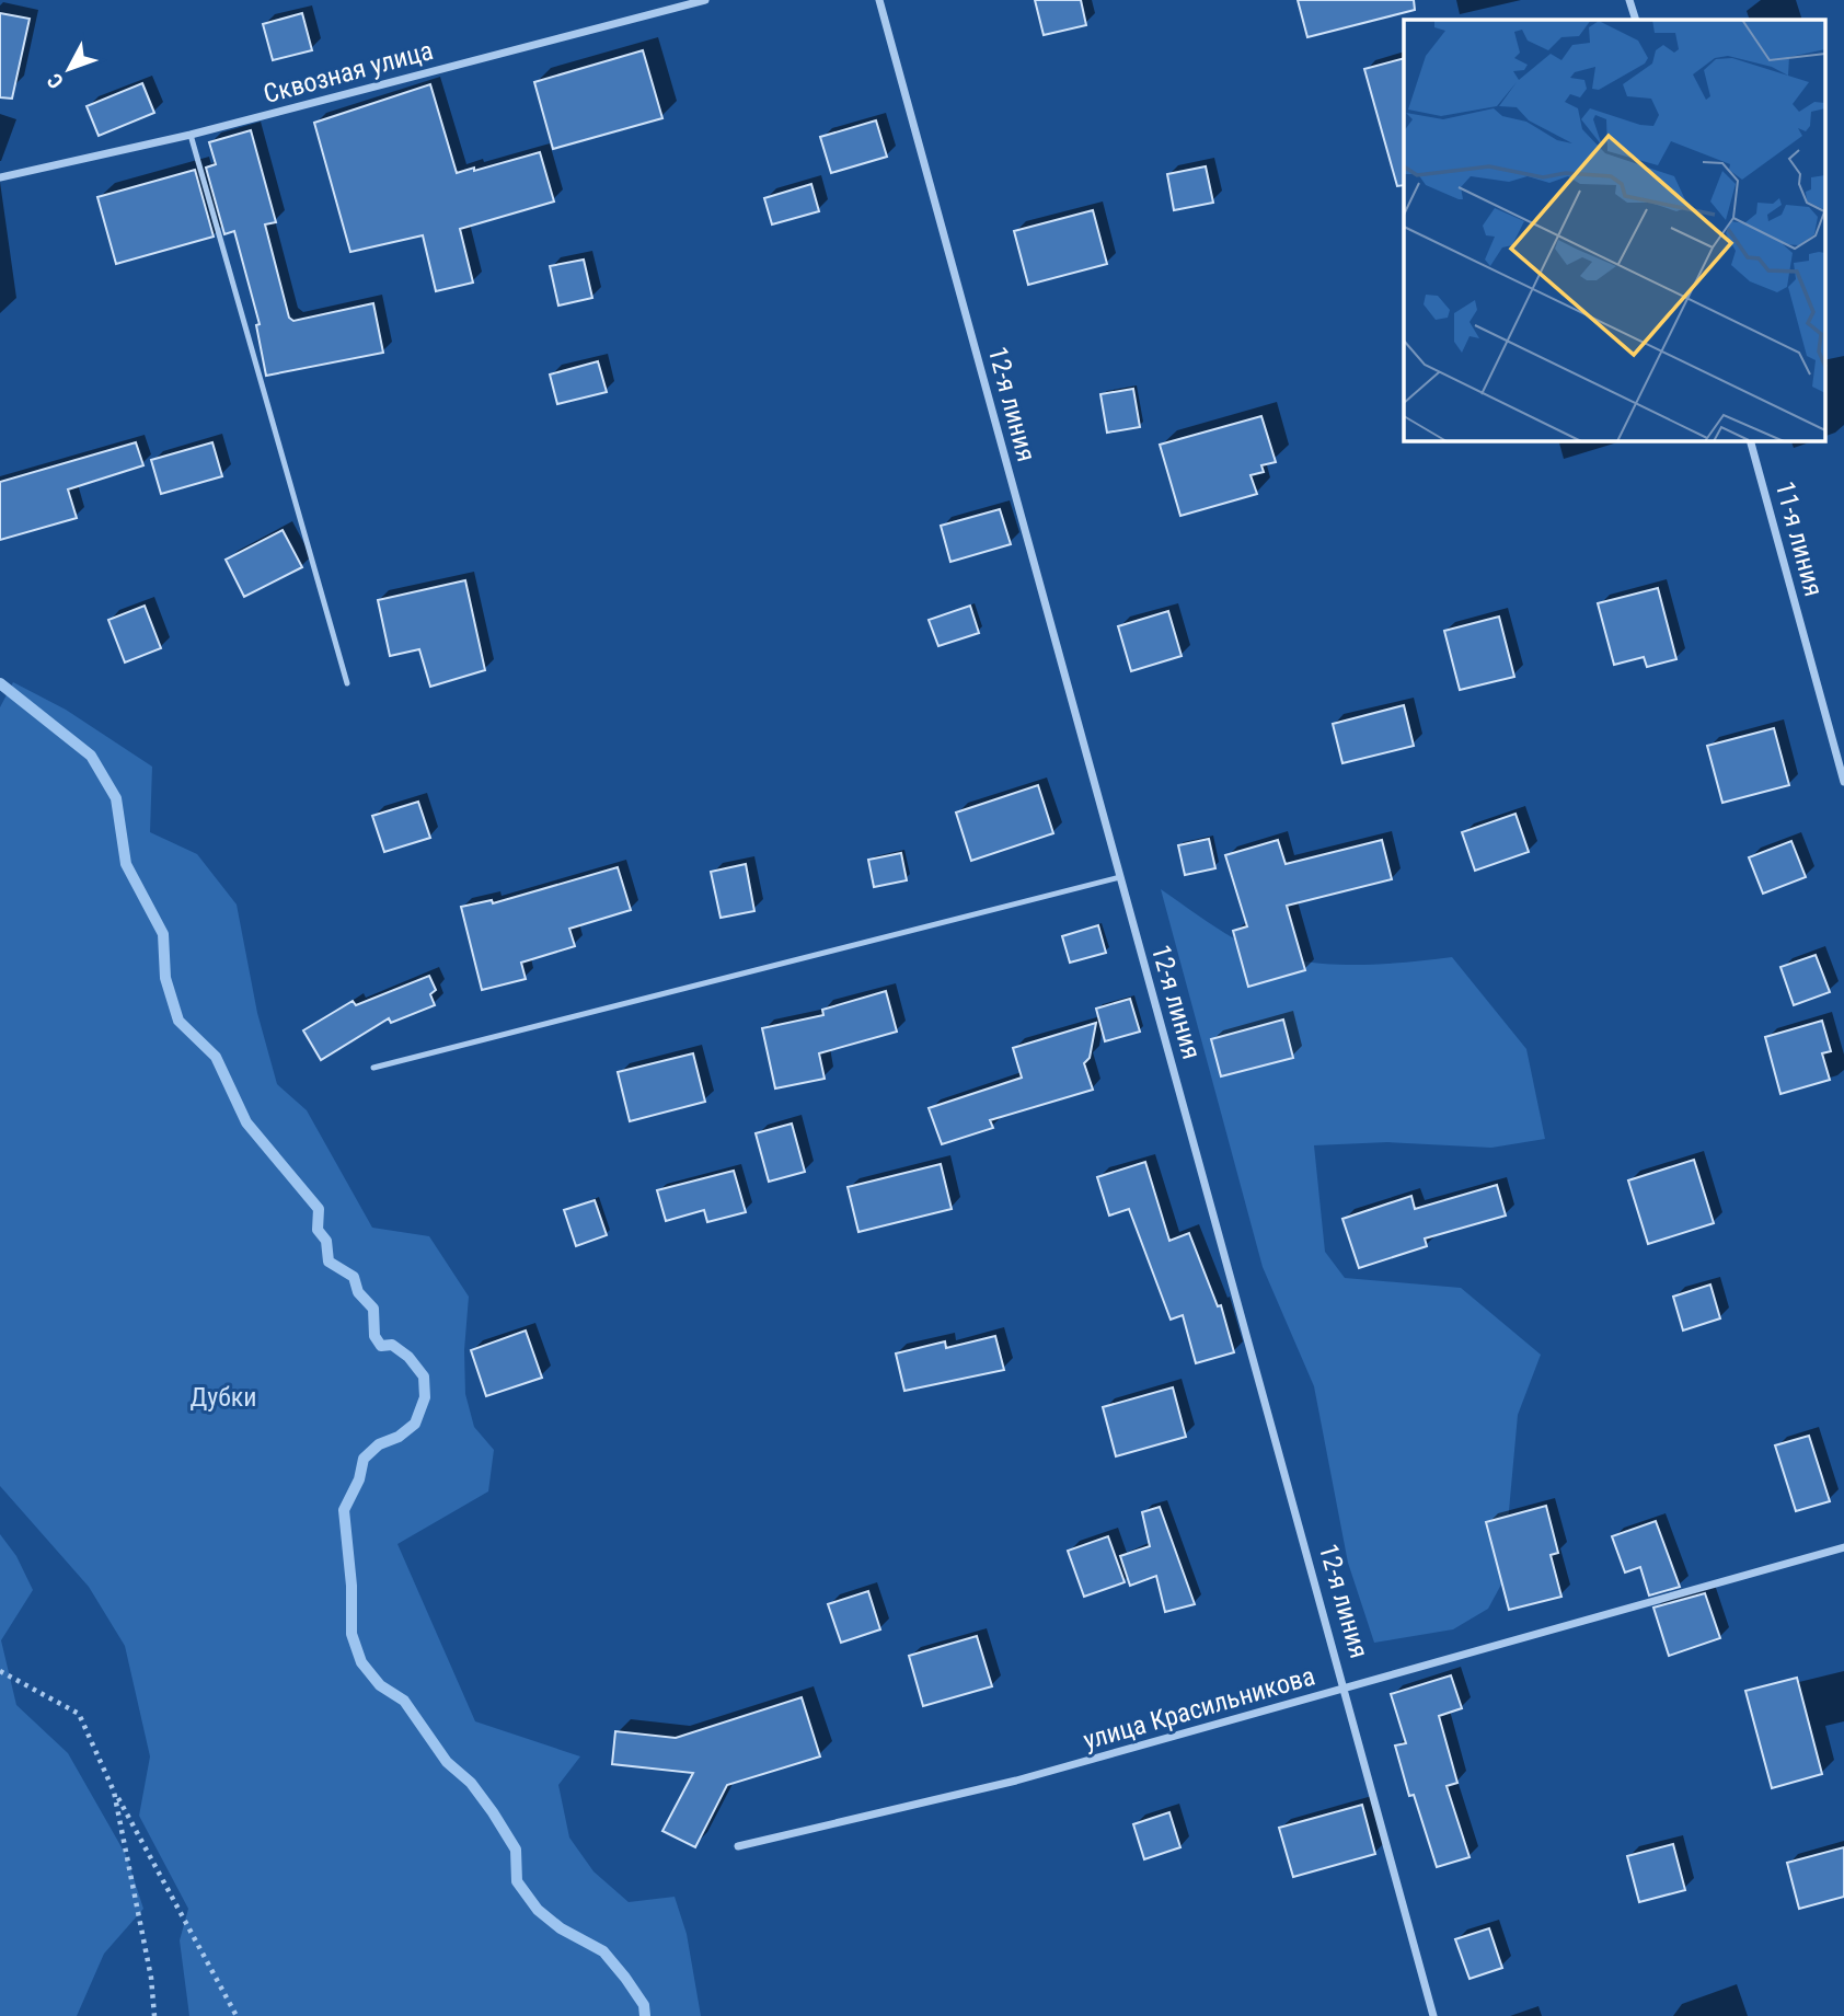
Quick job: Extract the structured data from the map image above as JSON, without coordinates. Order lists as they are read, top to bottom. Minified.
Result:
{"streets":{"street":["Сквозная улица","12-я линия","11-я линия","улица Красильникова"]},"crossings":[["12-я линия","улица Красильникова"]],"parks":["Дубки"],"north":"bottom left"}
